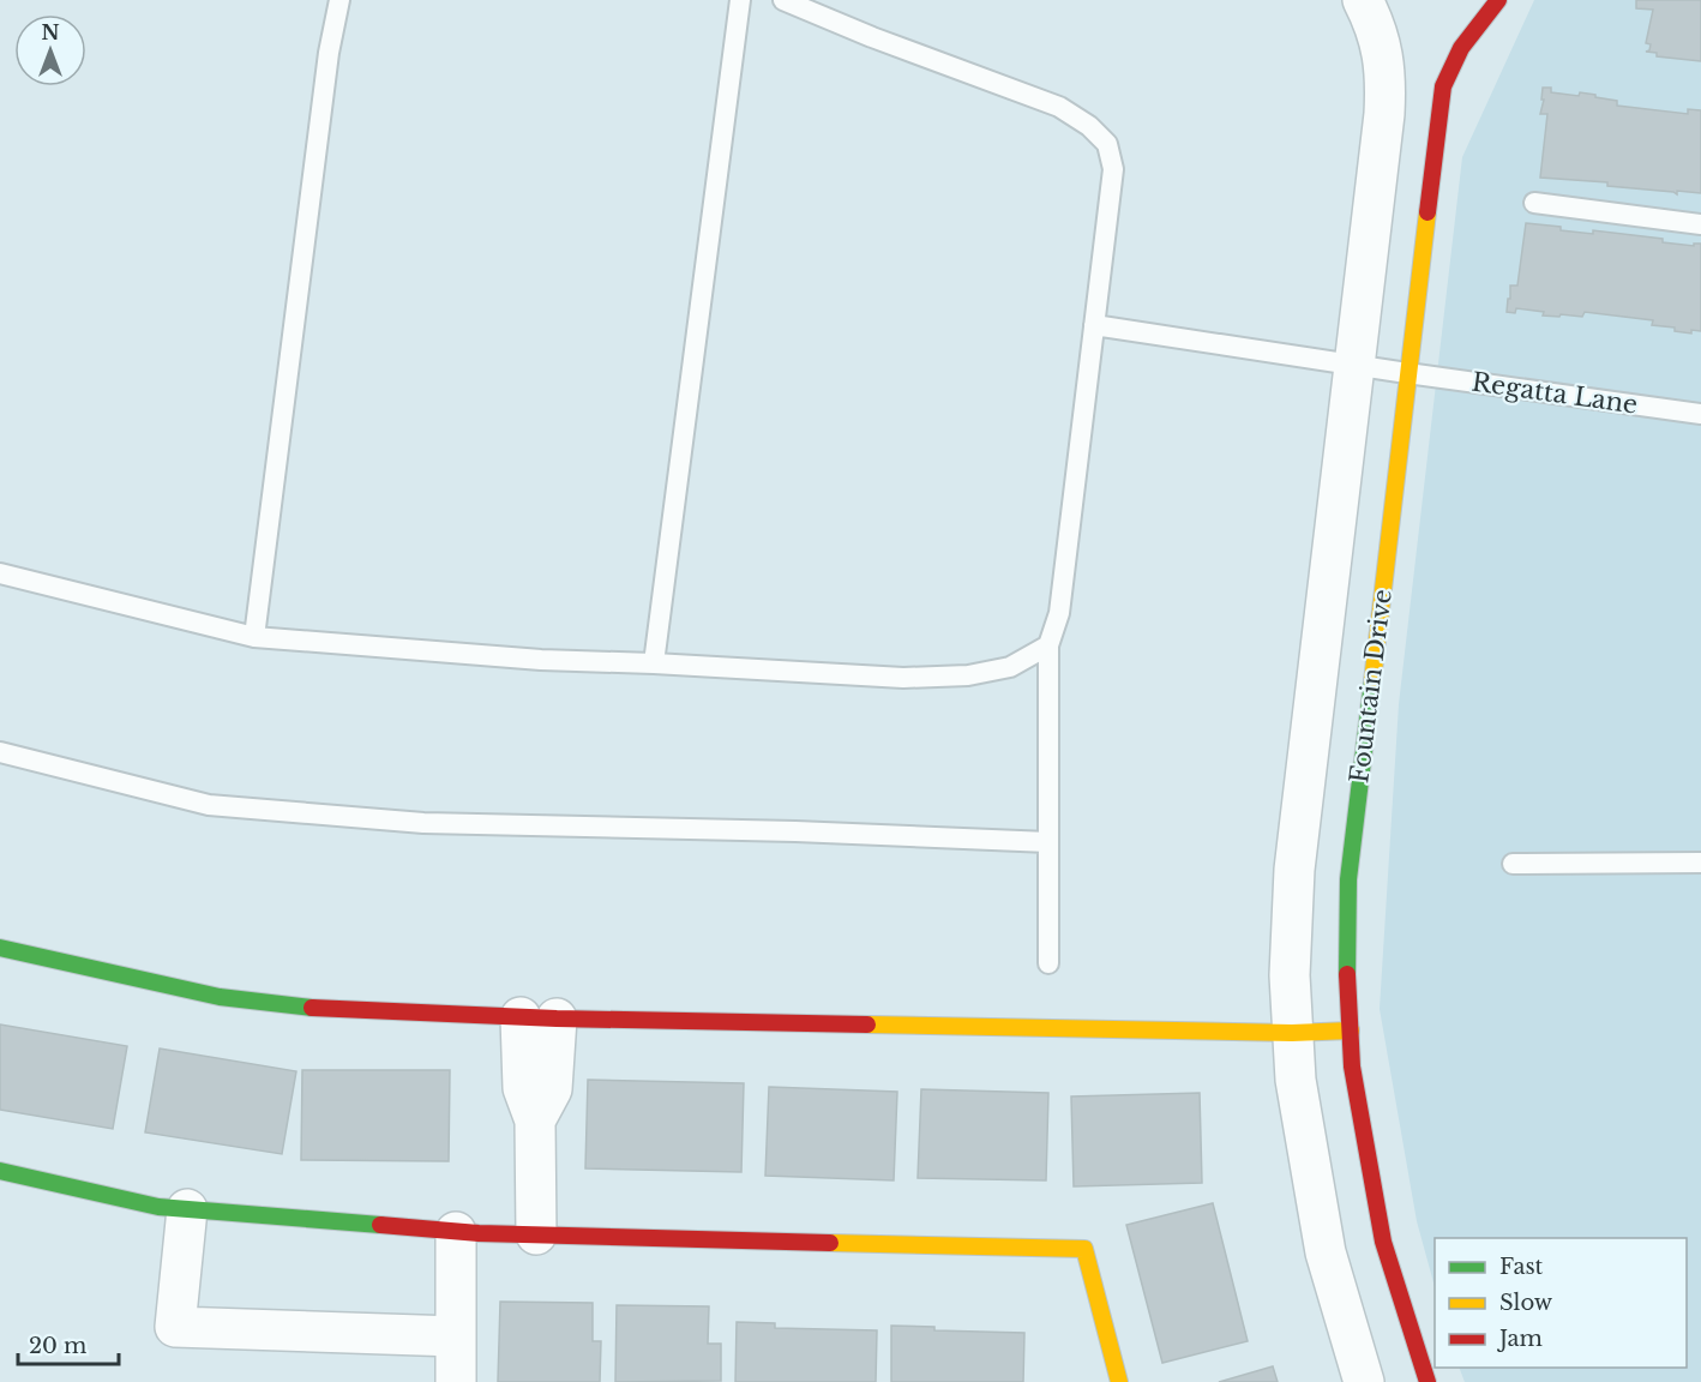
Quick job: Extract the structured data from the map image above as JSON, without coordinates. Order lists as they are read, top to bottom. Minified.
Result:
{"streets":{"street":["Fountain Drive"],"lane":["Regatta Lane"]},"crossings":[["Regatta Lane","Fountain Drive"]],"legend":["Fast","Slow","Jam"],"scale_bar":"20 m","north":"top"}
